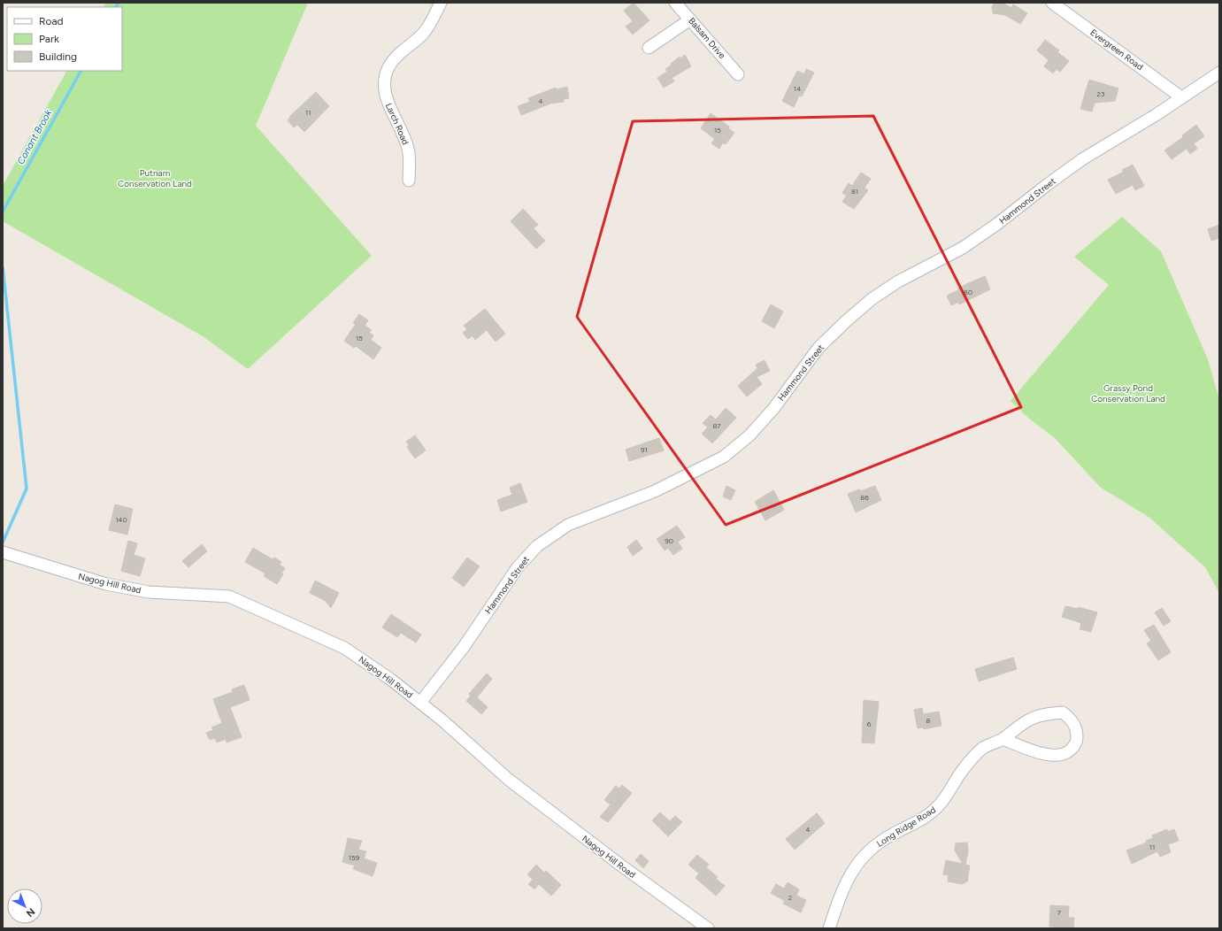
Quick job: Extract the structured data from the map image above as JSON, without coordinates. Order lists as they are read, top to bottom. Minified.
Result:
{"streets":{"street":["Balsam Drive","Evergreen Road","Larch Road","Hammond Street","Nagog Hill Road","Long Ridge Road"]},"crossings":[["Evergreen Road","Hammond Street"],["Hammond Street","Nagog Hill Road"]],"water":["Conant Brook"],"parks":["Putnam Conservation Land","Grassy Pond Conservation Land"],"house_numbers":["14","23","4","11","15","81","80","15","87","91","86","140","90","8","6","4","11","159","2","7"],"legend":["Road","Park","Building"],"north":"bottom right"}
